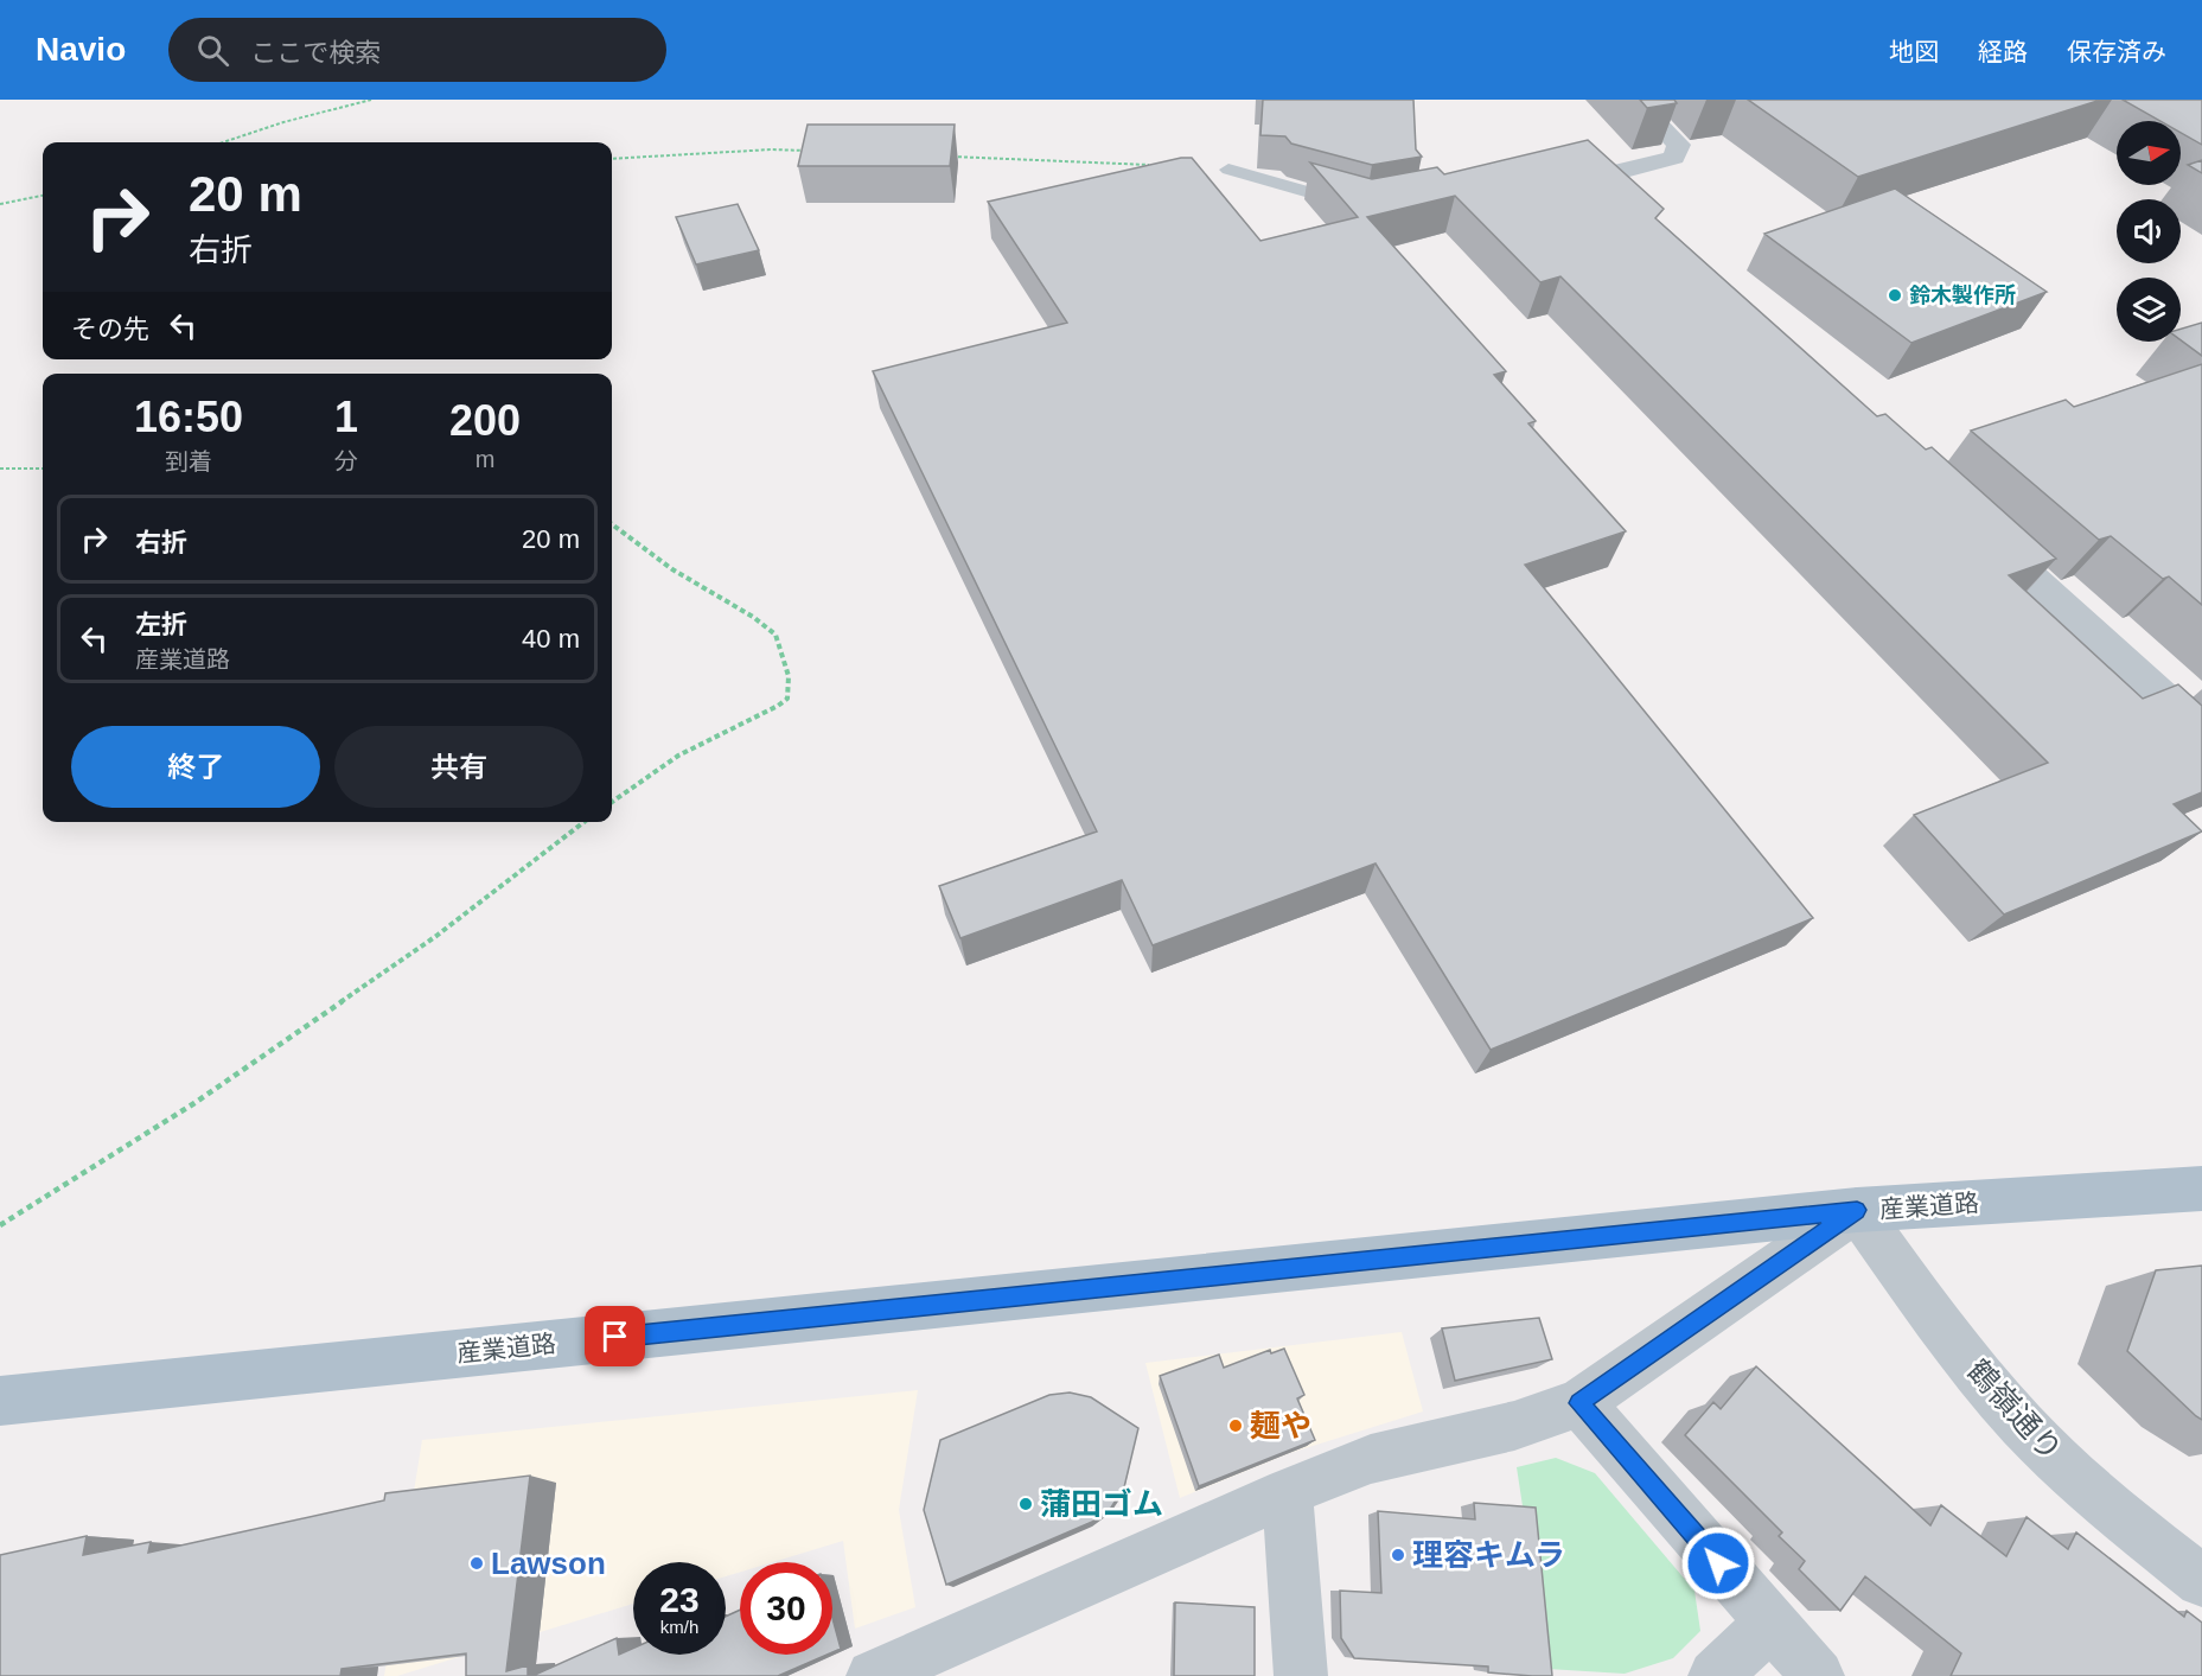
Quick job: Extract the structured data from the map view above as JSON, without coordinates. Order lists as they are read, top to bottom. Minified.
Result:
{"streets":{"main road":["産業道路"],"street":["鶴嶺通り"]},"crossings":[["産業道路","鶴嶺通り"]],"places":["鈴木製作所","麺や","蒲田ゴム","理容キムラ","Lawson"],"north":"right","page":{"header":"Navio","search":"ここで検索","nav":["地図","経路","保存済み"],"turn":["20 m","右折"],"then":"その先","eta":["16:50","到着","1","分","200","m"],"list":[{"name":"右折","value":"20 m"},{"name":"左折","note":"産業道路","value":"40 m"}],"buttons":["終了","共有"],"speed":"23 km/h","limit":"30"}}
